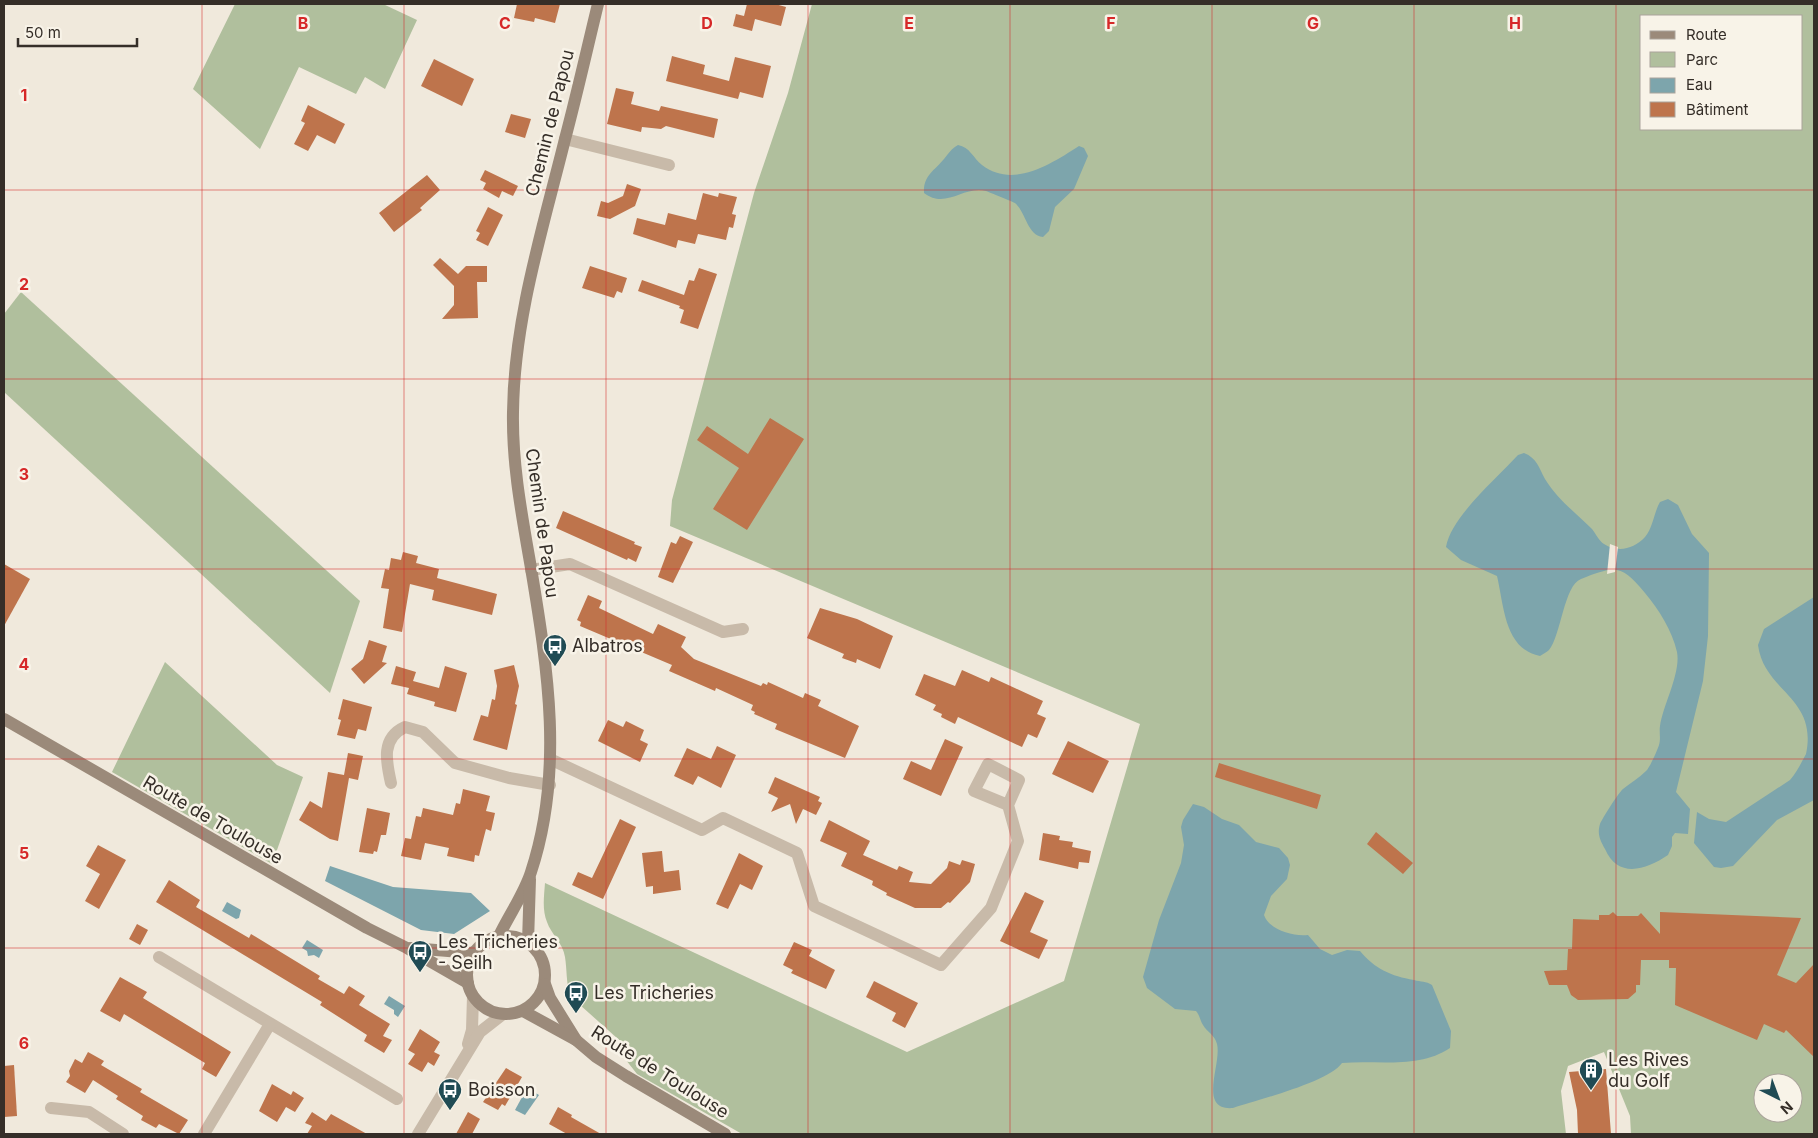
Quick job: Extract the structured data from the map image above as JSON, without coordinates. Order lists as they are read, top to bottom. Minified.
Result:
{"streets":{"main road":["Chemin de Papou","Route de Toulouse"]},"crossings":[["Chemin de Papou","Route de Toulouse"]],"places":{"bus stop":["Albatros","Les Tricheries - Seilh","Les Tricheries","Boisson"],"building":["Les Rives du Golf"]},"legend":["Route","Parc","Eau","Bâtiment"],"scale_bar":"50 m","north":"bottom right","grid":{"columns":["B","C","D","E","F","G","H"],"rows":["1","2","3","4","5","6"]}}
